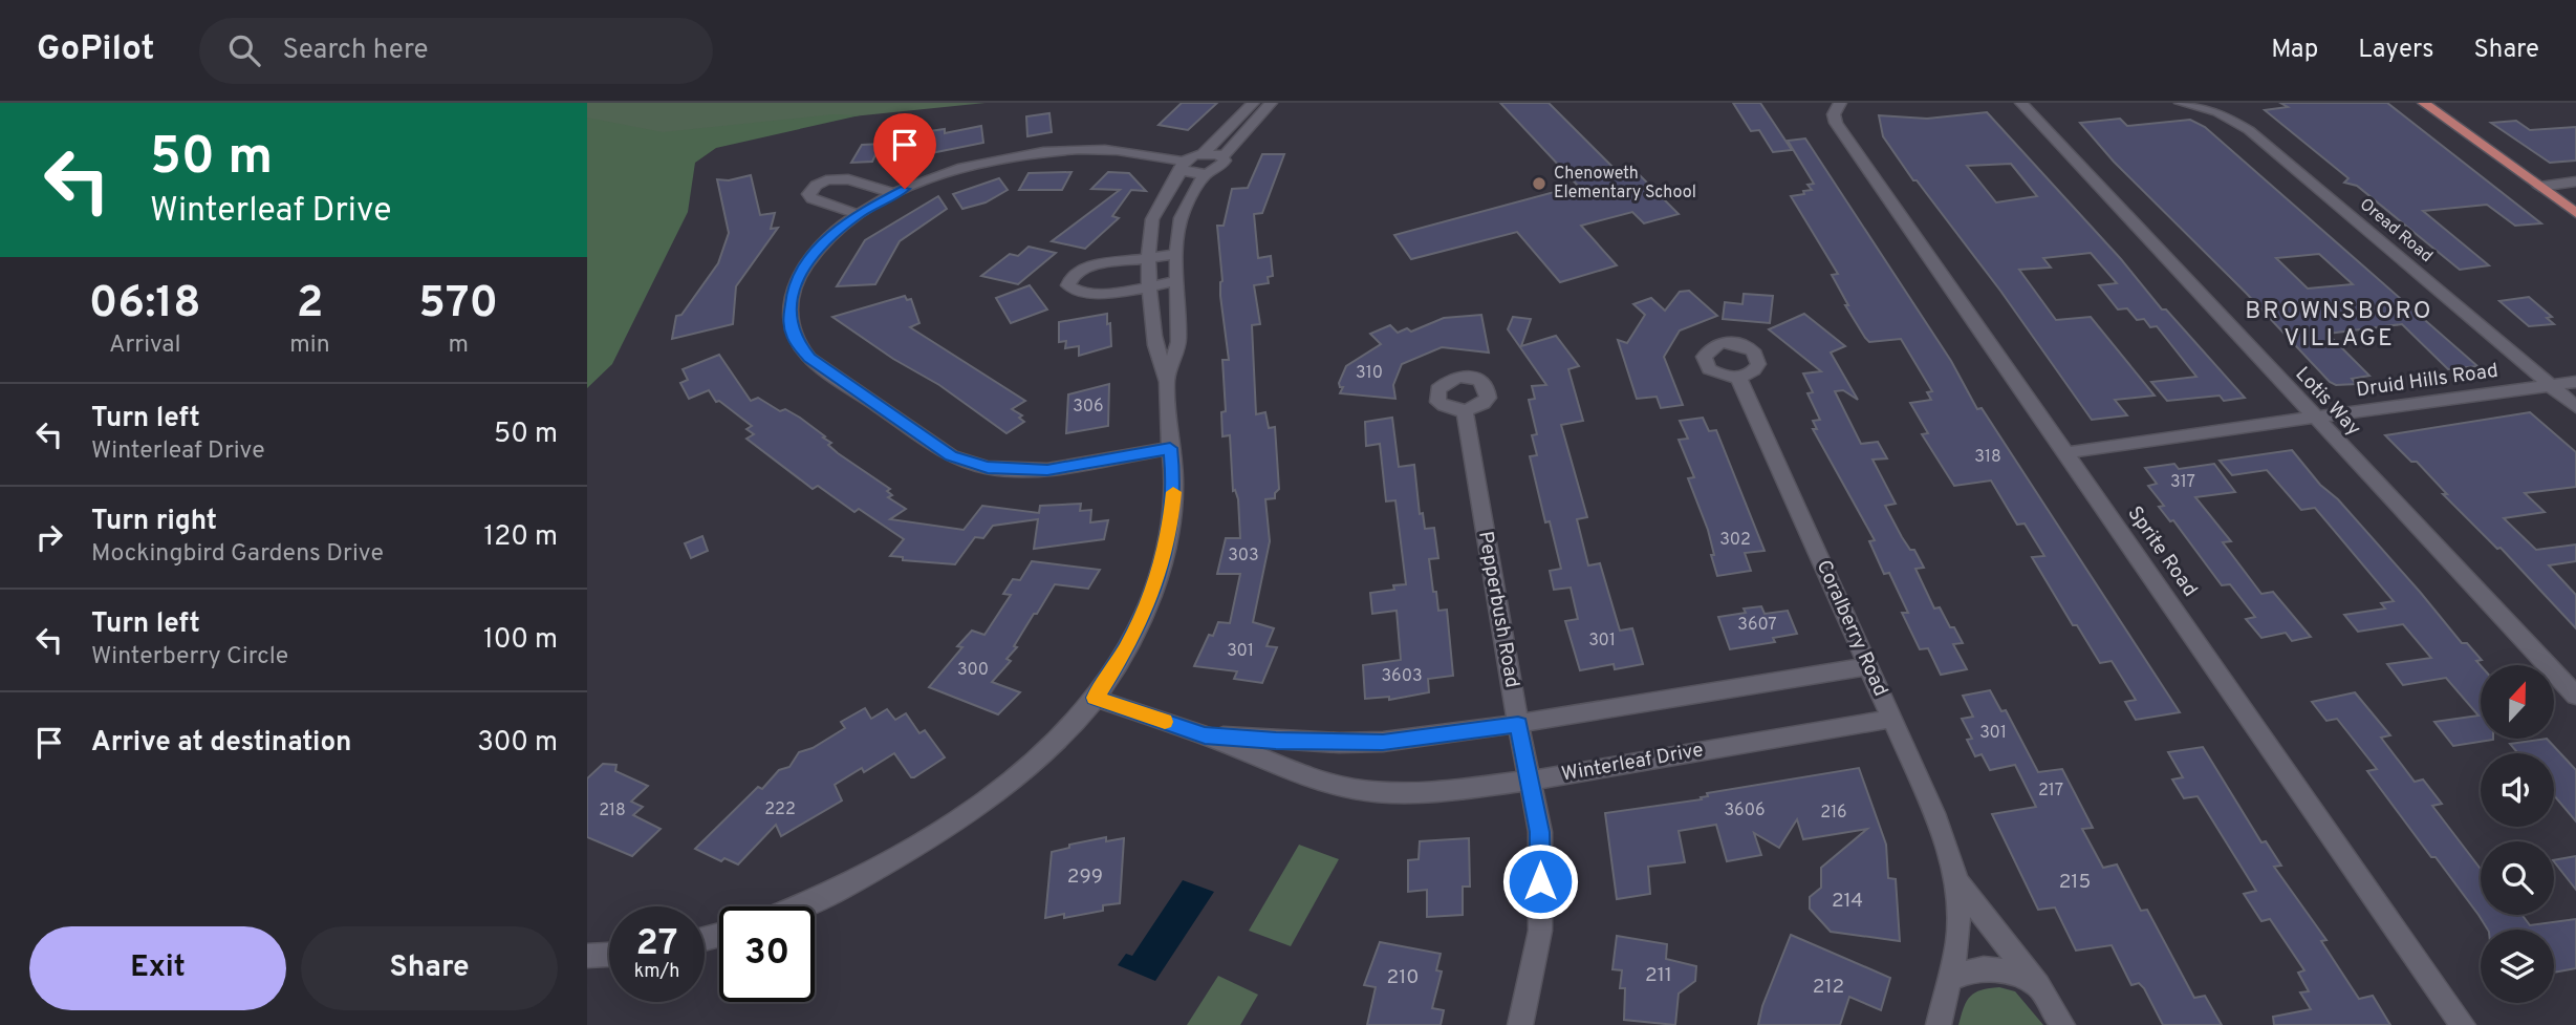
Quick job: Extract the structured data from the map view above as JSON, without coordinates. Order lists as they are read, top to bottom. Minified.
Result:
{"streets":{"street":["Oread Road","Druid Hills Road","Lotis Way","Sprite Road","Pepperbush Road","Coralberry Road","Winterleaf Drive"]},"crossings":[["Oread Road","Druid Hills Road"],["Druid Hills Road","Lotis Way"],["Druid Hills Road","Sprite Road"],["Pepperbush Road","Winterleaf Drive"],["Coralberry Road","Winterleaf Drive"]],"districts":["BROWNSBORO VILLAGE"],"places":["Chenoweth Elementary School"],"house_numbers":["310","306","318","317","302","303","3607","301","301","300","3603","301","217","222","218","3606","216","299","215","214","211","210","212"],"north":"top","page":{"header":"GoPilot","search":"Search here","nav":["Map","Layers","Share"],"turn":["50 m","Winterleaf Drive"],"eta":["06:18","Arrival","2","min","570","m"],"list":[{"name":"Turn left","note":"Winterleaf Drive","value":"50 m"},{"name":"Turn right","note":"Mockingbird Gardens Drive","value":"120 m"},{"name":"Turn left","note":"Winterberry Circle","value":"100 m"},{"name":"Arrive at destination","value":"300 m"}],"speed":"27 km/h","limit":"30","buttons":["Exit","Share"]}}
